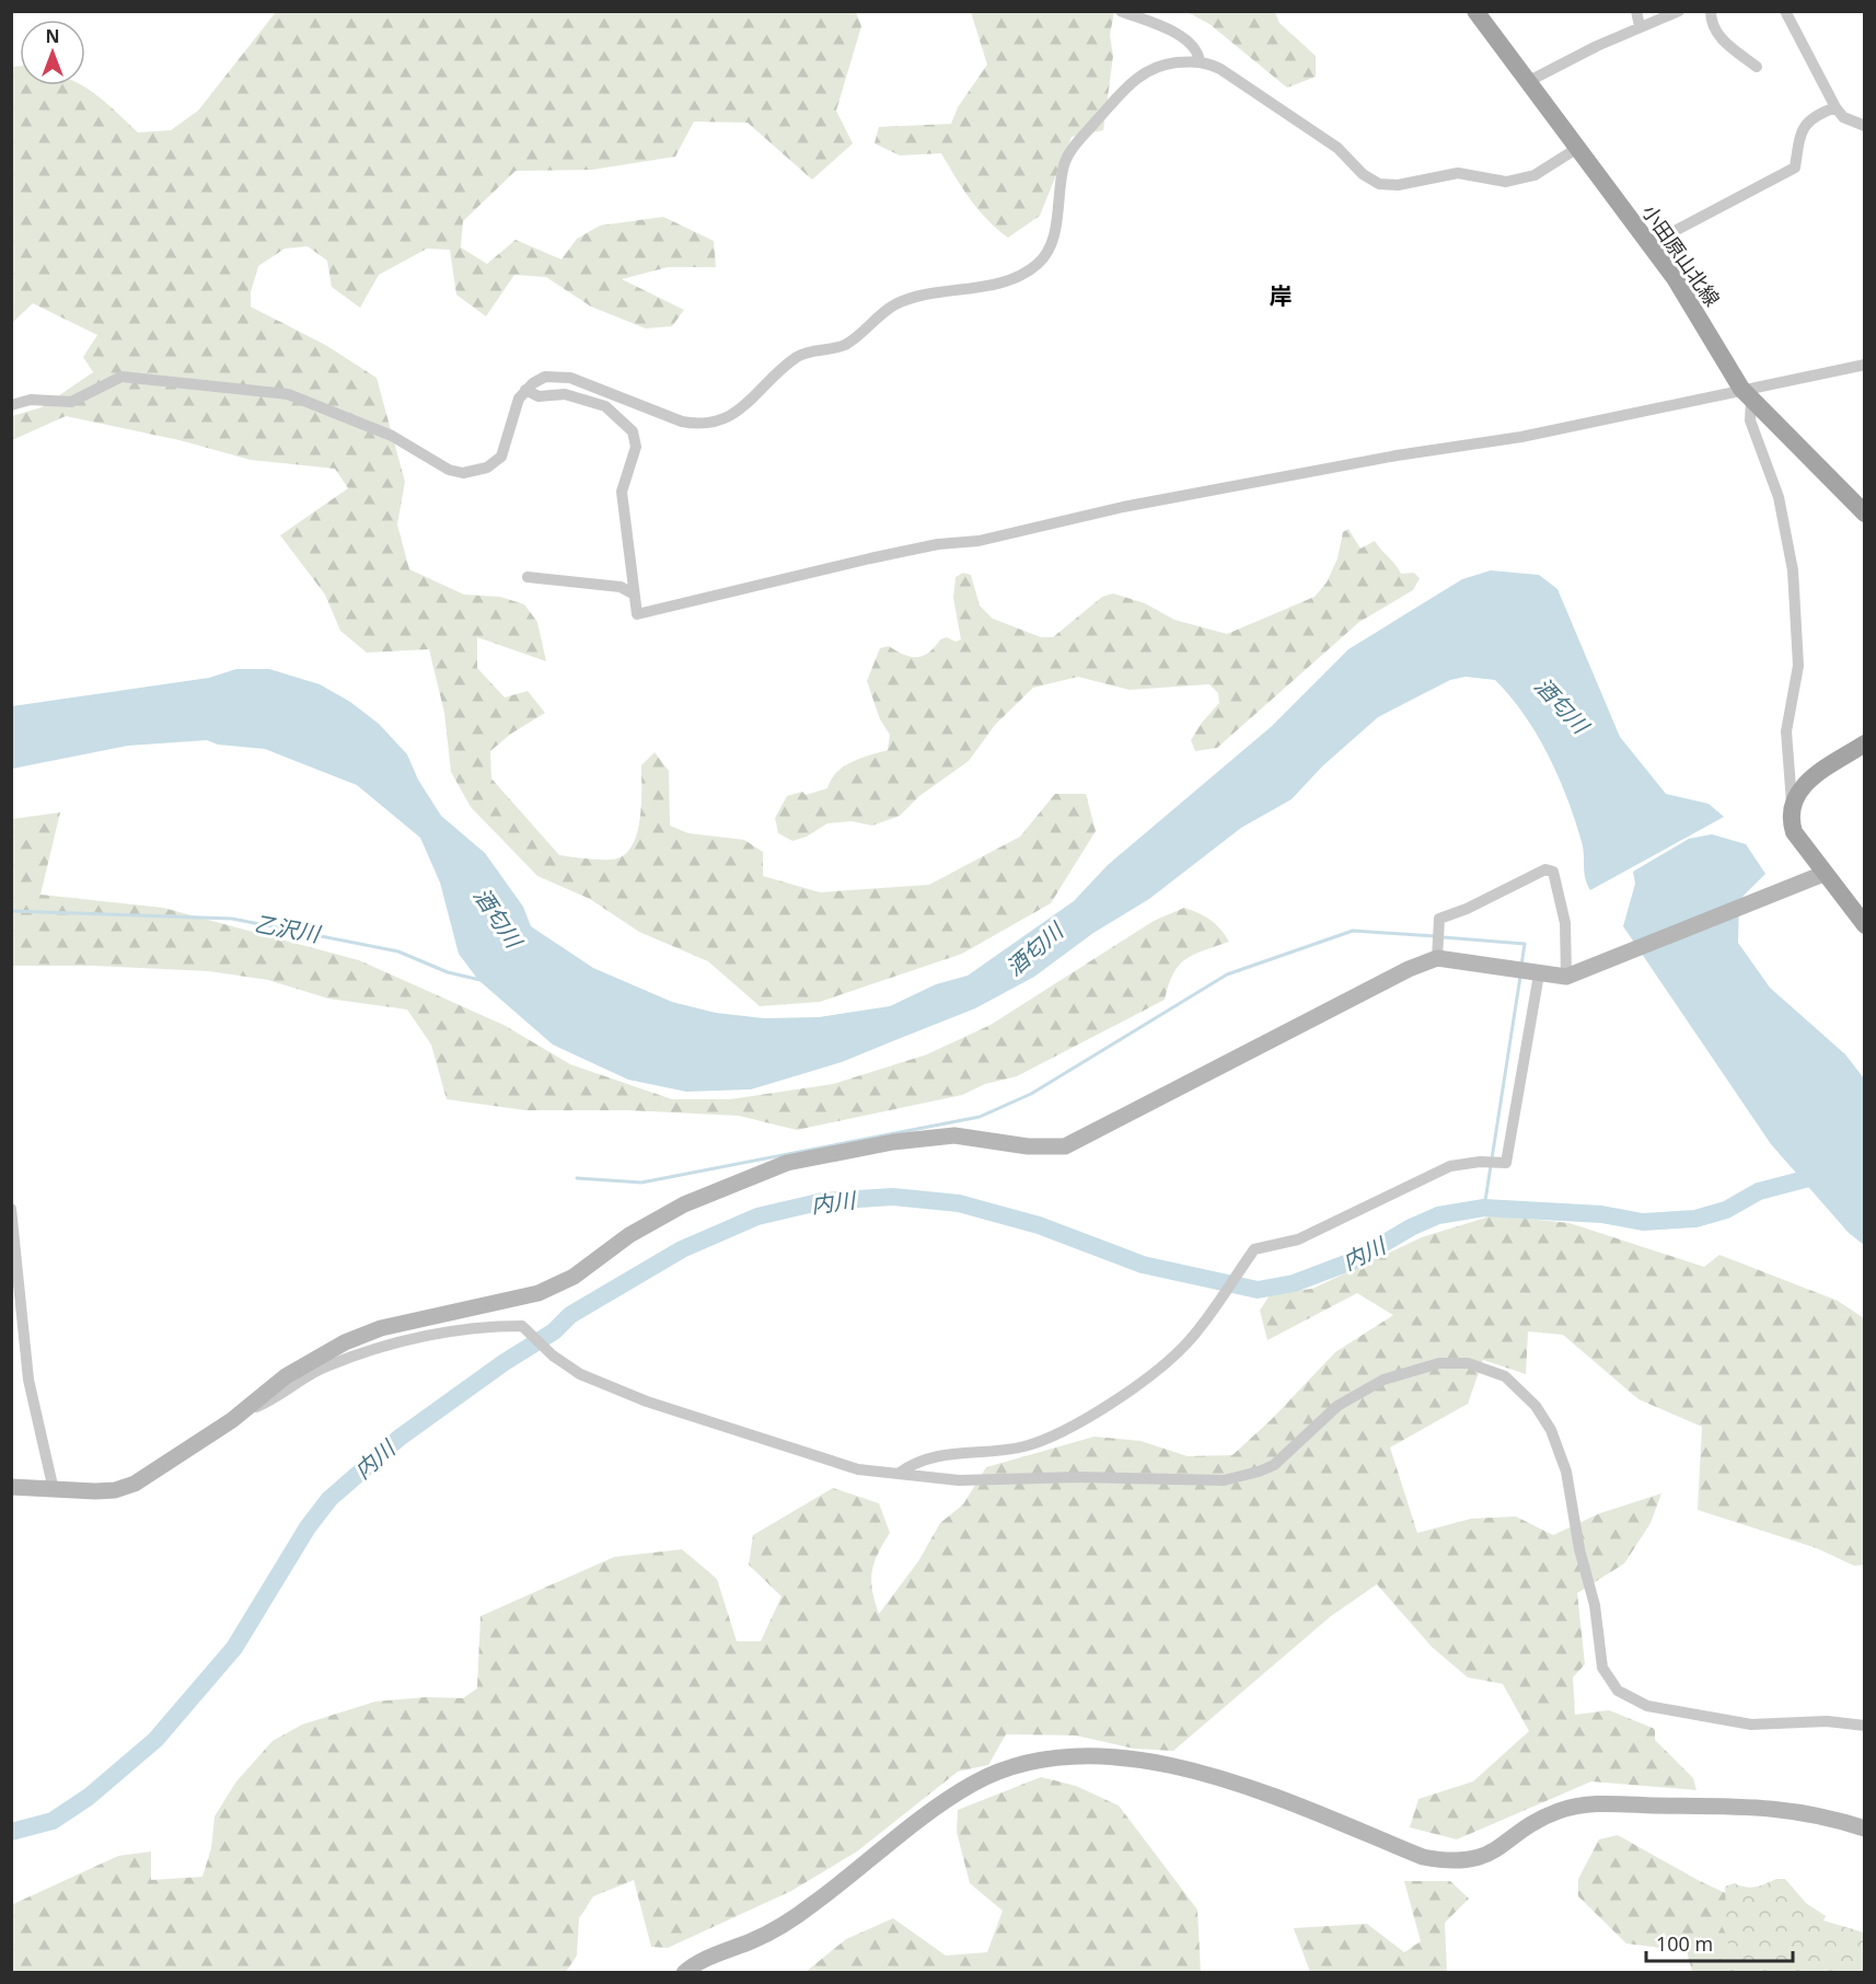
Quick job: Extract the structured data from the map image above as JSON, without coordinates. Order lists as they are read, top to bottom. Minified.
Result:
{"streets":{"main road":["小田原山北線"]},"districts":["岸"],"water":["酒匂川","乙沢川","内川"],"scale_bar":"100 m","north":"top"}
